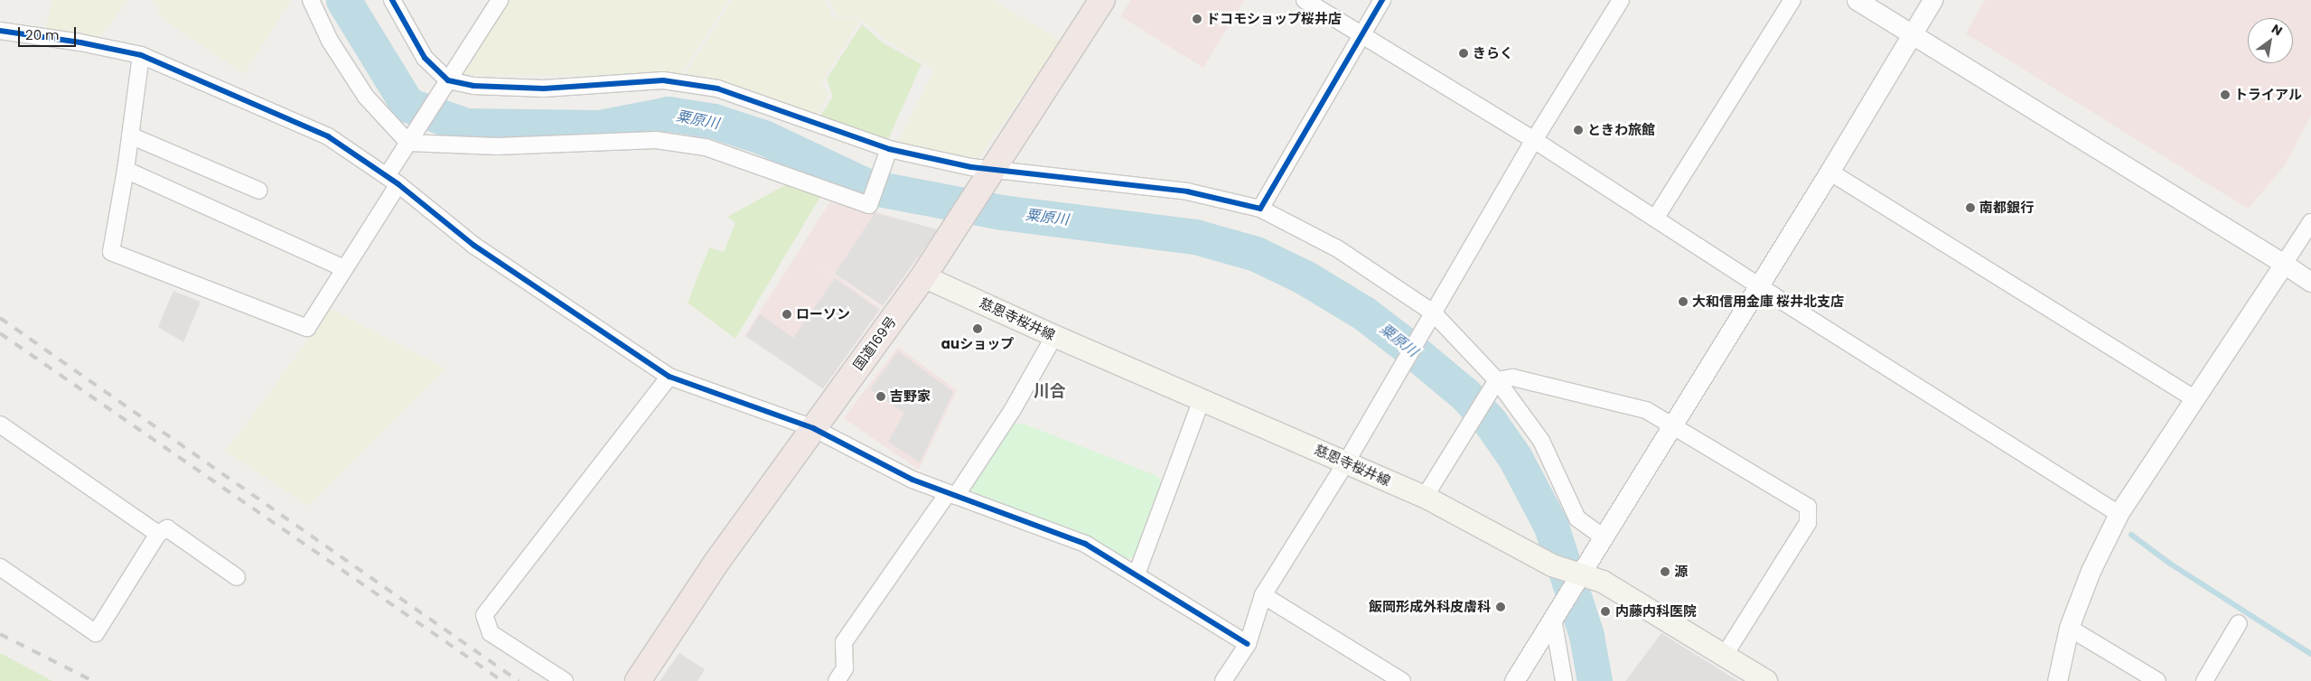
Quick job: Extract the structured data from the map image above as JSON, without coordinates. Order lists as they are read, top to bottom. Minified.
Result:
{"streets":{"highway":["国道169号"],"main road":["慈恩寺桜井線"]},"crossings":[["慈恩寺桜井線","国道169号"]],"districts":["川合"],"water":["粟原川"],"places":["ドコモショップ桜井店","きらく","トライアル","ときわ旅館","南都銀行","大和信用金庫 桜井北支店","ローソン","auショップ","吉野家","源","飯岡形成外科皮膚科","内藤内科医院"],"scale_bar":"20 m","north":"top right"}
